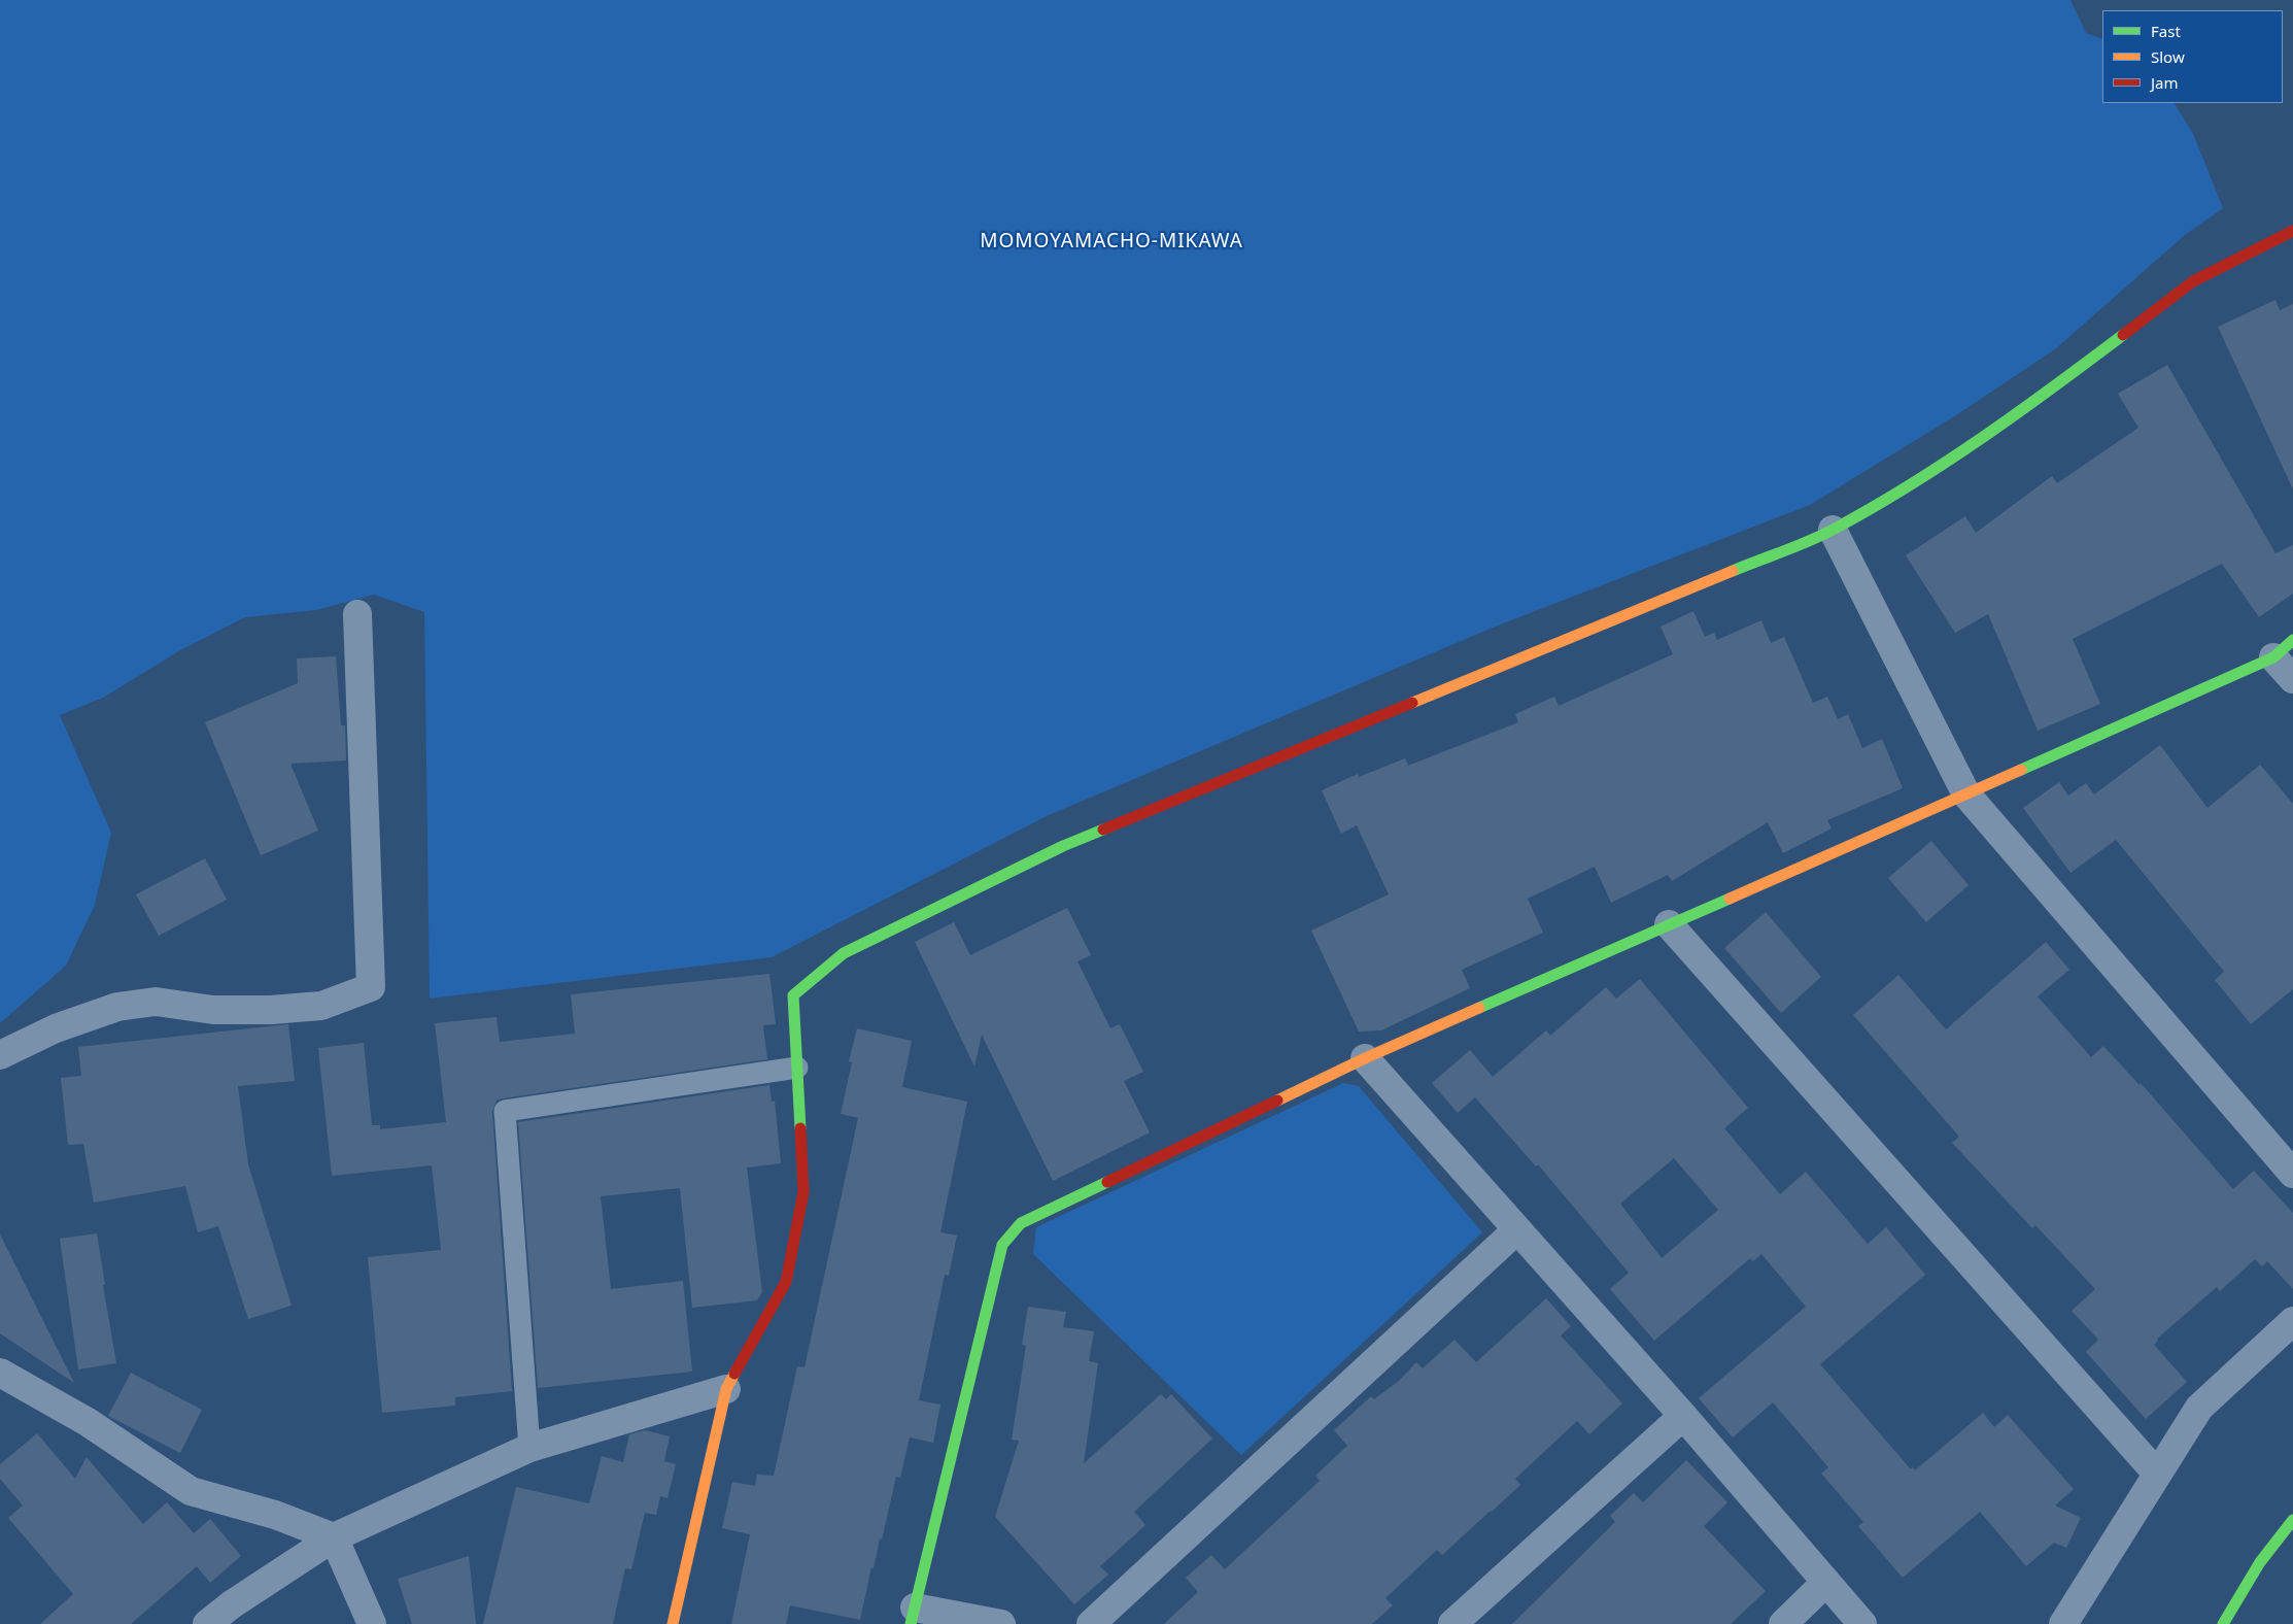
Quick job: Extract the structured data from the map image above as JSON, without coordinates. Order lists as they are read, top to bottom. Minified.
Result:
{"districts":["MOMOYAMACHO-MIKAWA"],"legend":["Fast","Slow","Jam"]}
